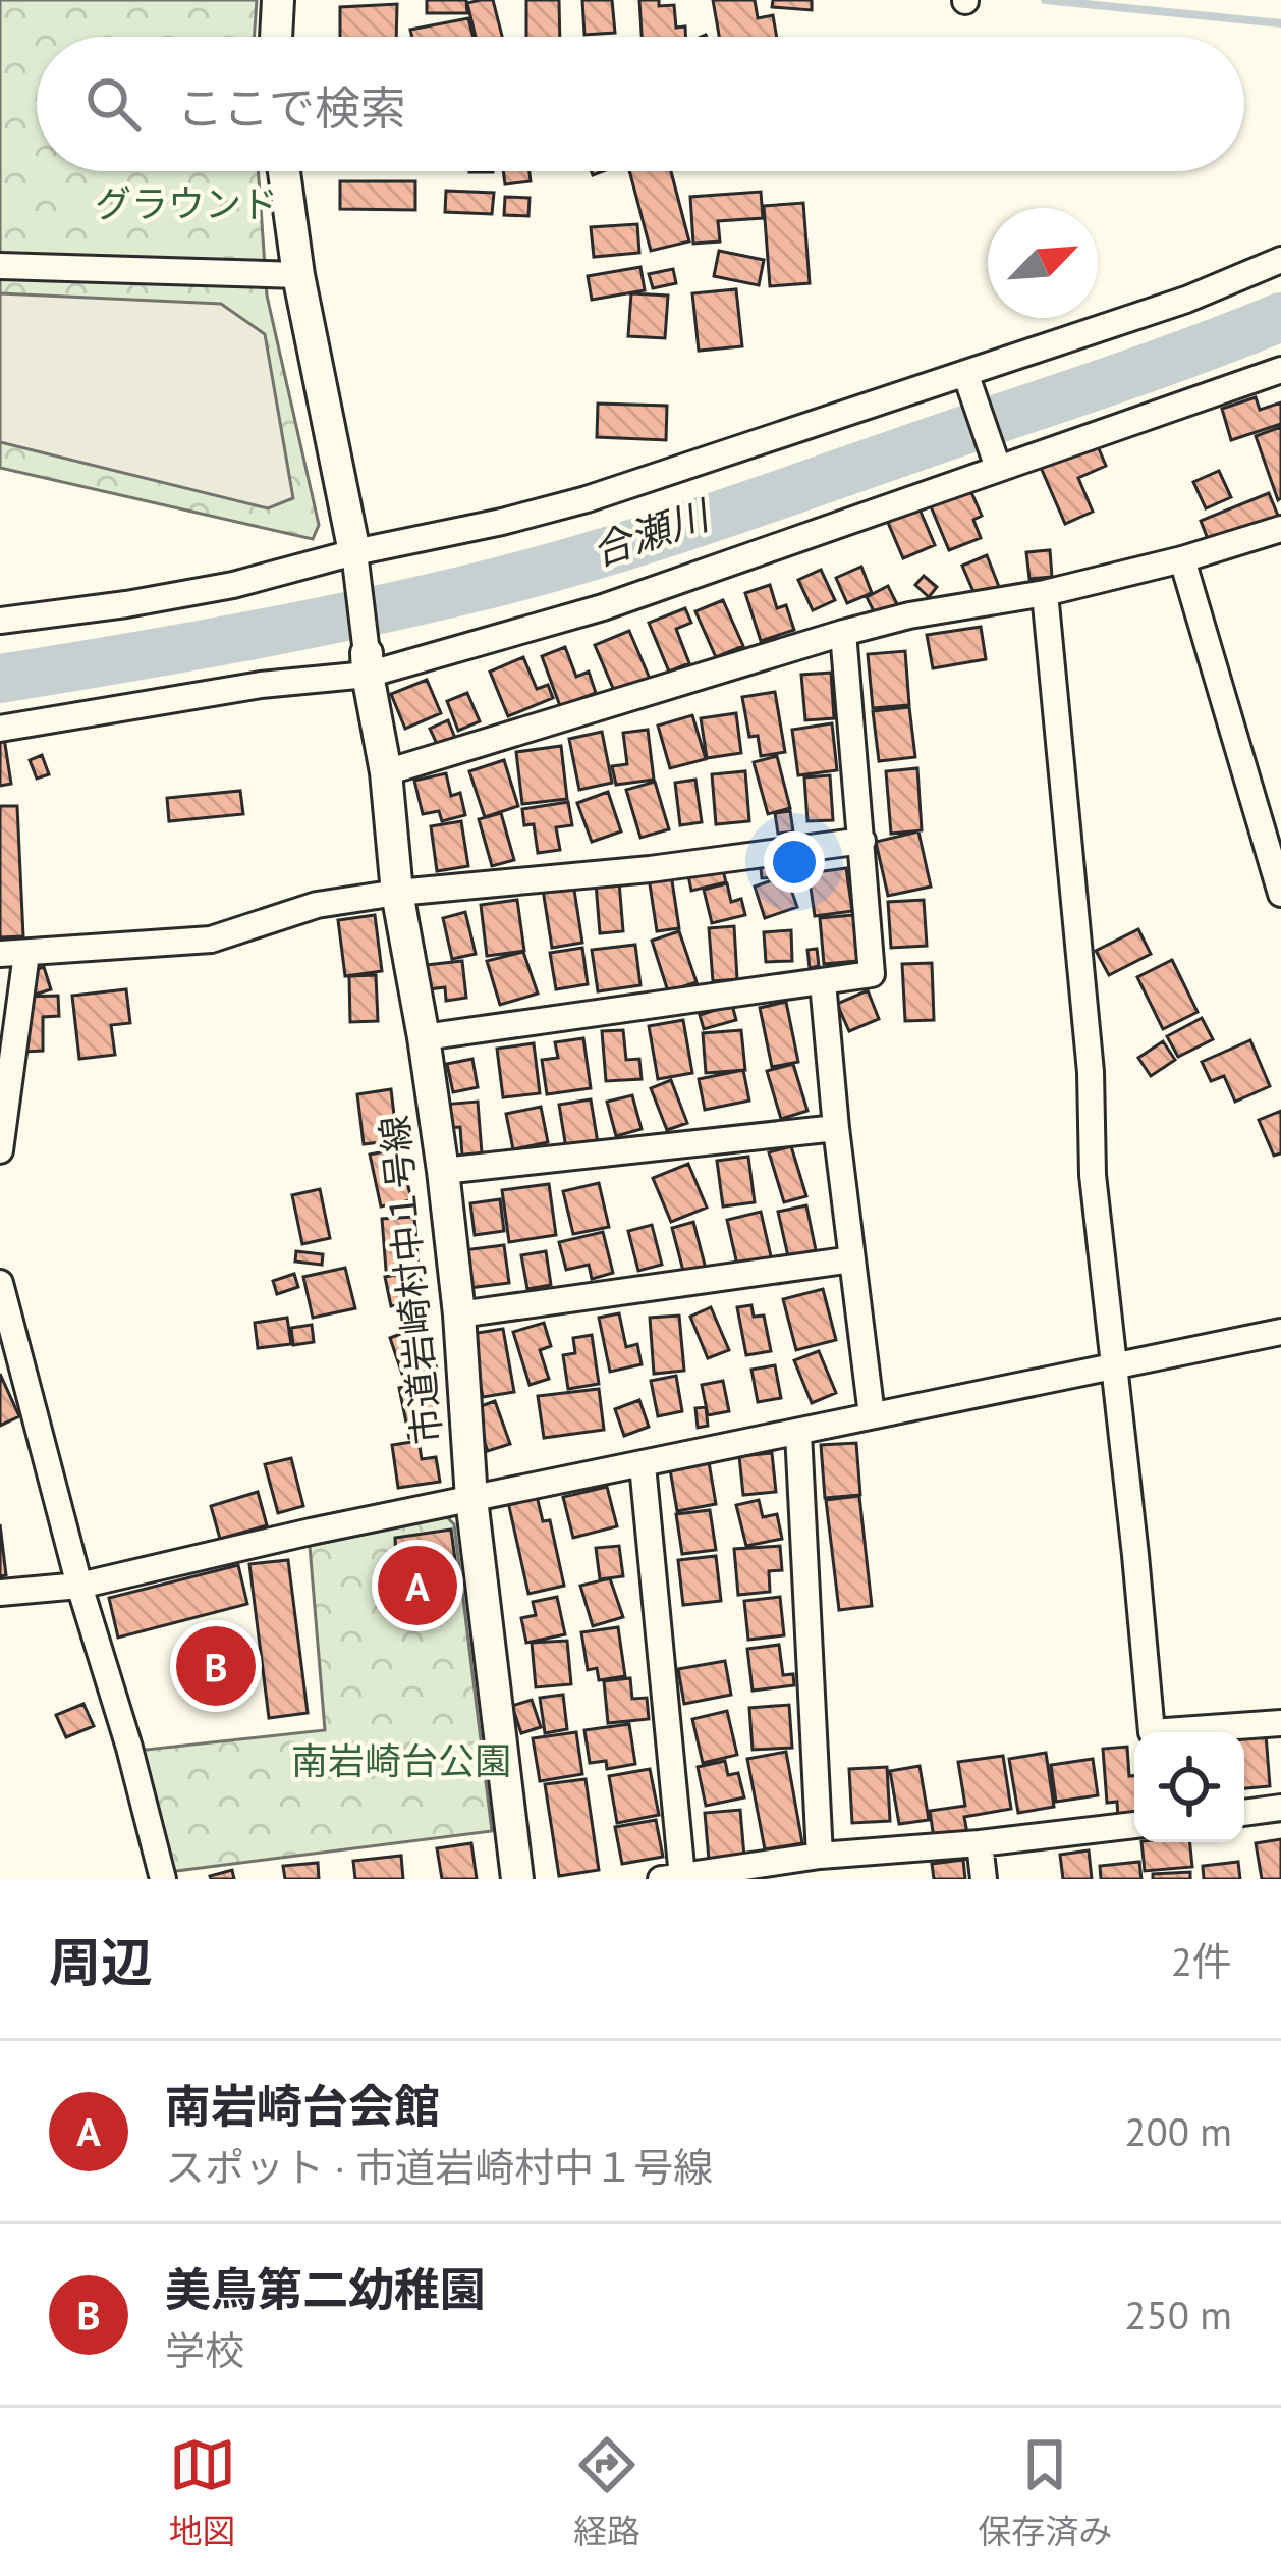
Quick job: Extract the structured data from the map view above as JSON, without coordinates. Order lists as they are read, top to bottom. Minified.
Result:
{"streets":{"street":["市道岩崎村中１号線"]},"water":["合瀬川"],"parks":["グラウンド","南岩崎台公園"],"north":"top right","page":{"search":"ここで検索","pins":["A","B"],"heading":["周辺","2件"],"list":[{"mark":"A","name":"南岩崎台会館","note":"スポット · 市道岩崎村中１号線","value":"200 m"},{"mark":"B","name":"美鳥第二幼稚園","note":"学校","value":"250 m"}],"nav":["地図","経路","保存済み"]}}
